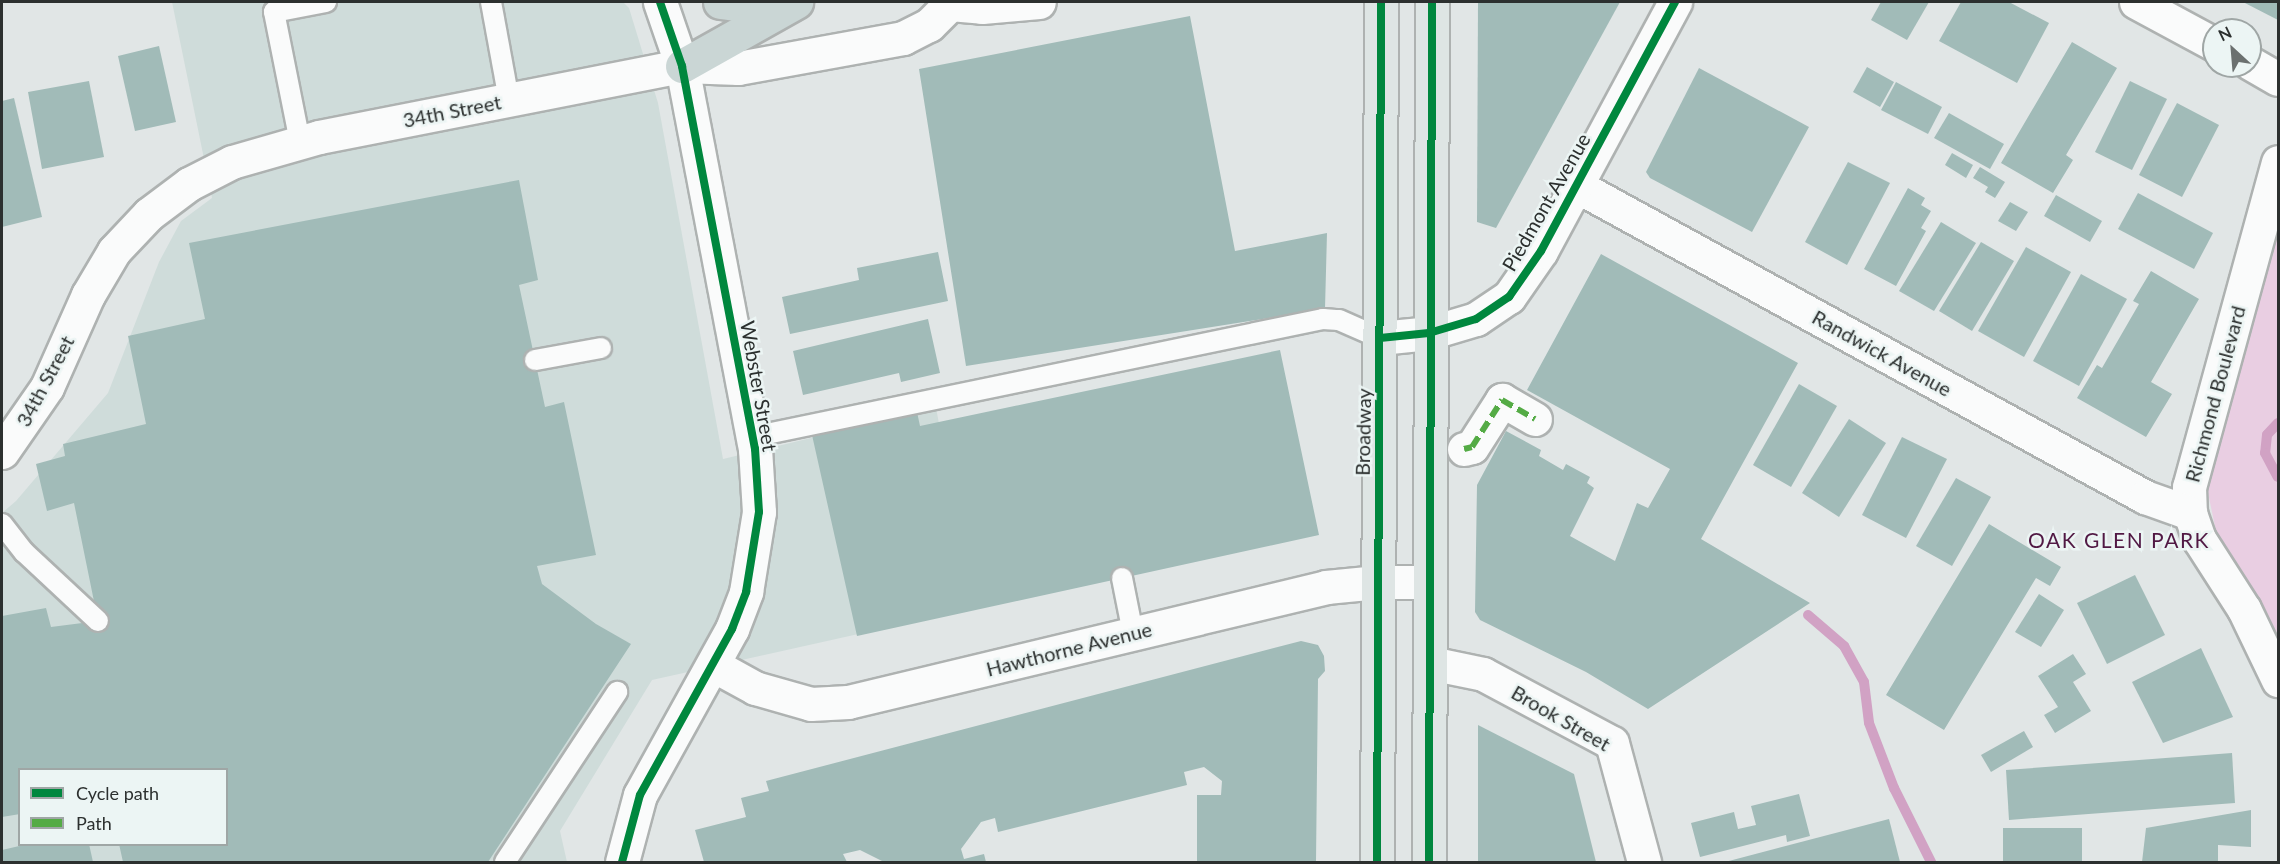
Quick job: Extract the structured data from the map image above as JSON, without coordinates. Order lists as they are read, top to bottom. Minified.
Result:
{"streets":{"main road":["Broadway"],"street":["34th Street","Piedmont Avenue","Randwick Avenue","Webster Street","Richmond Boulevard","Hawthorne Avenue","Brook Street"]},"crossings":[["34th Street","Webster Street"],["Piedmont Avenue","Randwick Avenue"],["Piedmont Avenue","Broadway"],["Randwick Avenue","Richmond Boulevard"],["Webster Street","Hawthorne Avenue"],["Broadway","Hawthorne Avenue"]],"districts":["OAK GLEN PARK"],"legend":["Cycle path","Path"],"north":"top left"}
